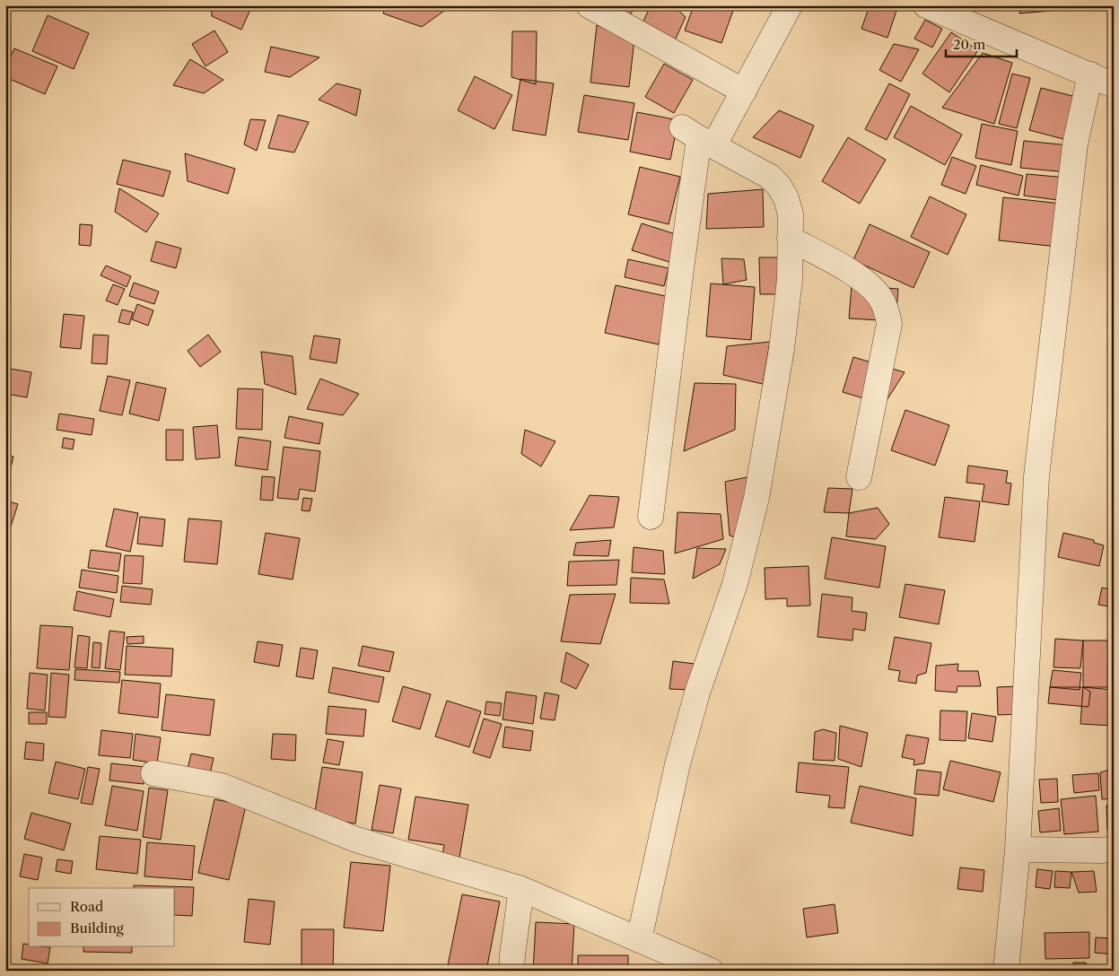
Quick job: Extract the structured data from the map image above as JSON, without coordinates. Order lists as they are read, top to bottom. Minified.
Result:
{"legend":["Road","Building"],"scale_bar":"20 m"}
